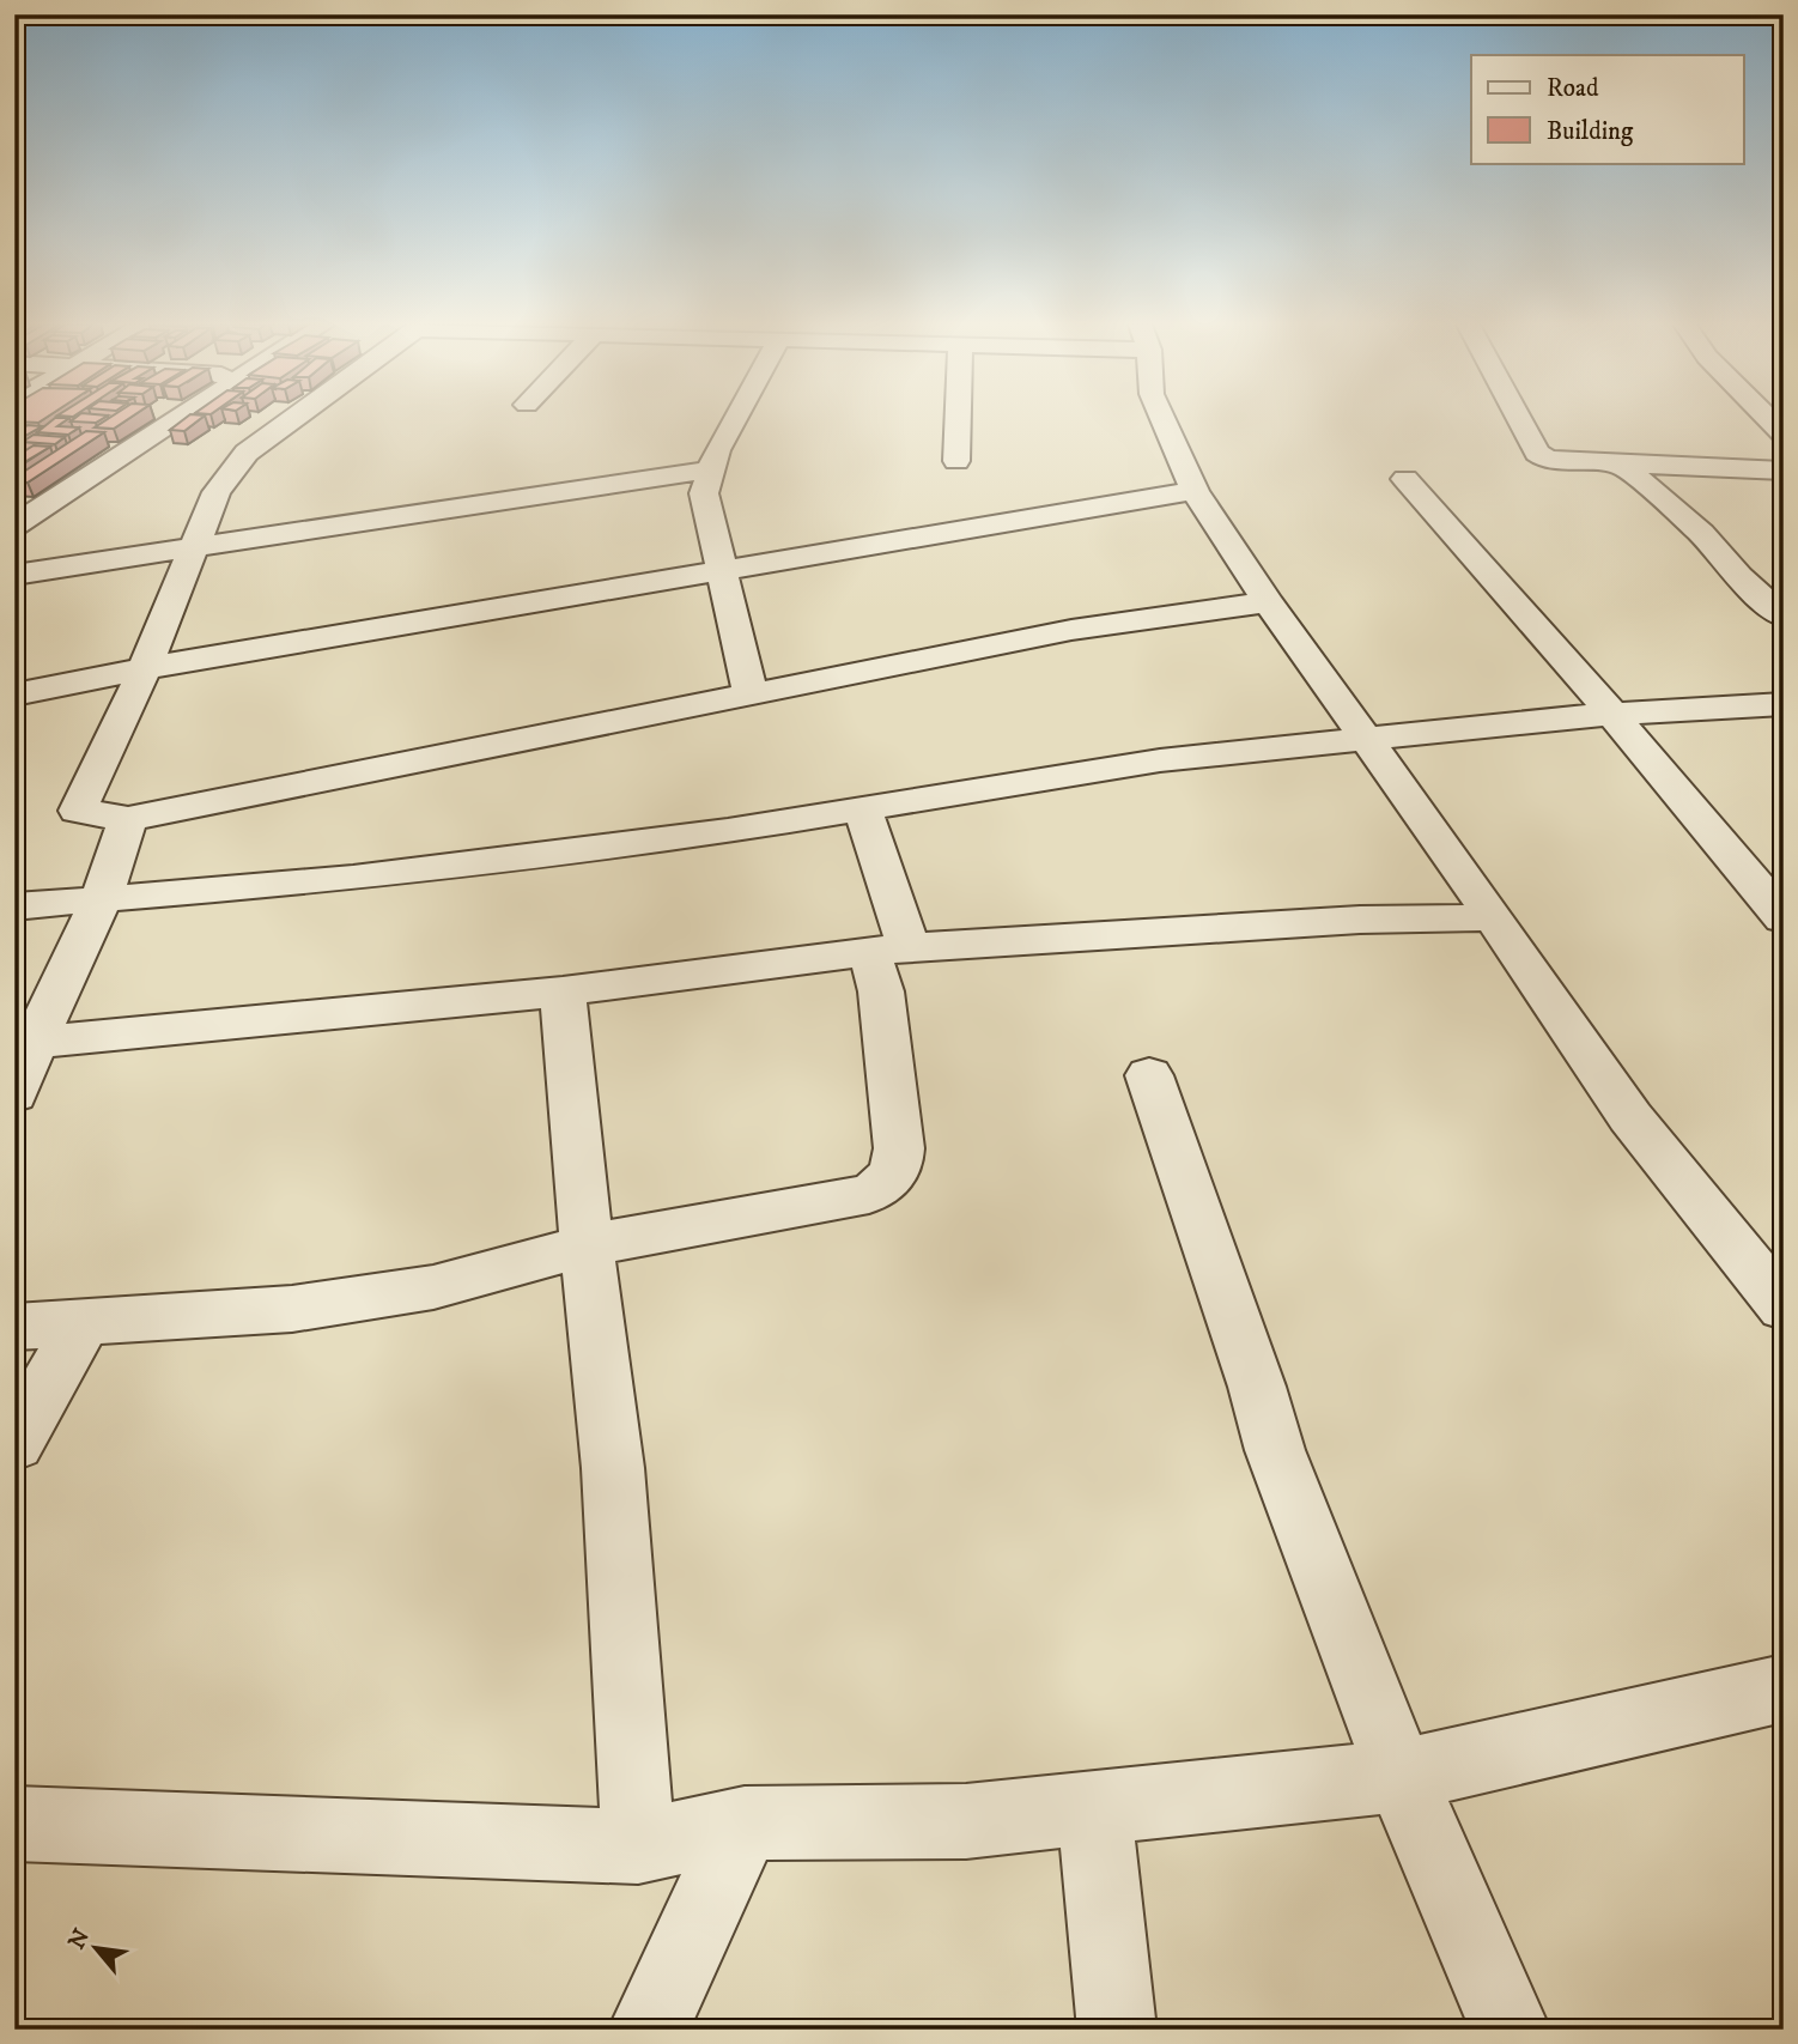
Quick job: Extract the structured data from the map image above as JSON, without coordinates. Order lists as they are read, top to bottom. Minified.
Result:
{"legend":["Road","Building"],"north":"top left"}
